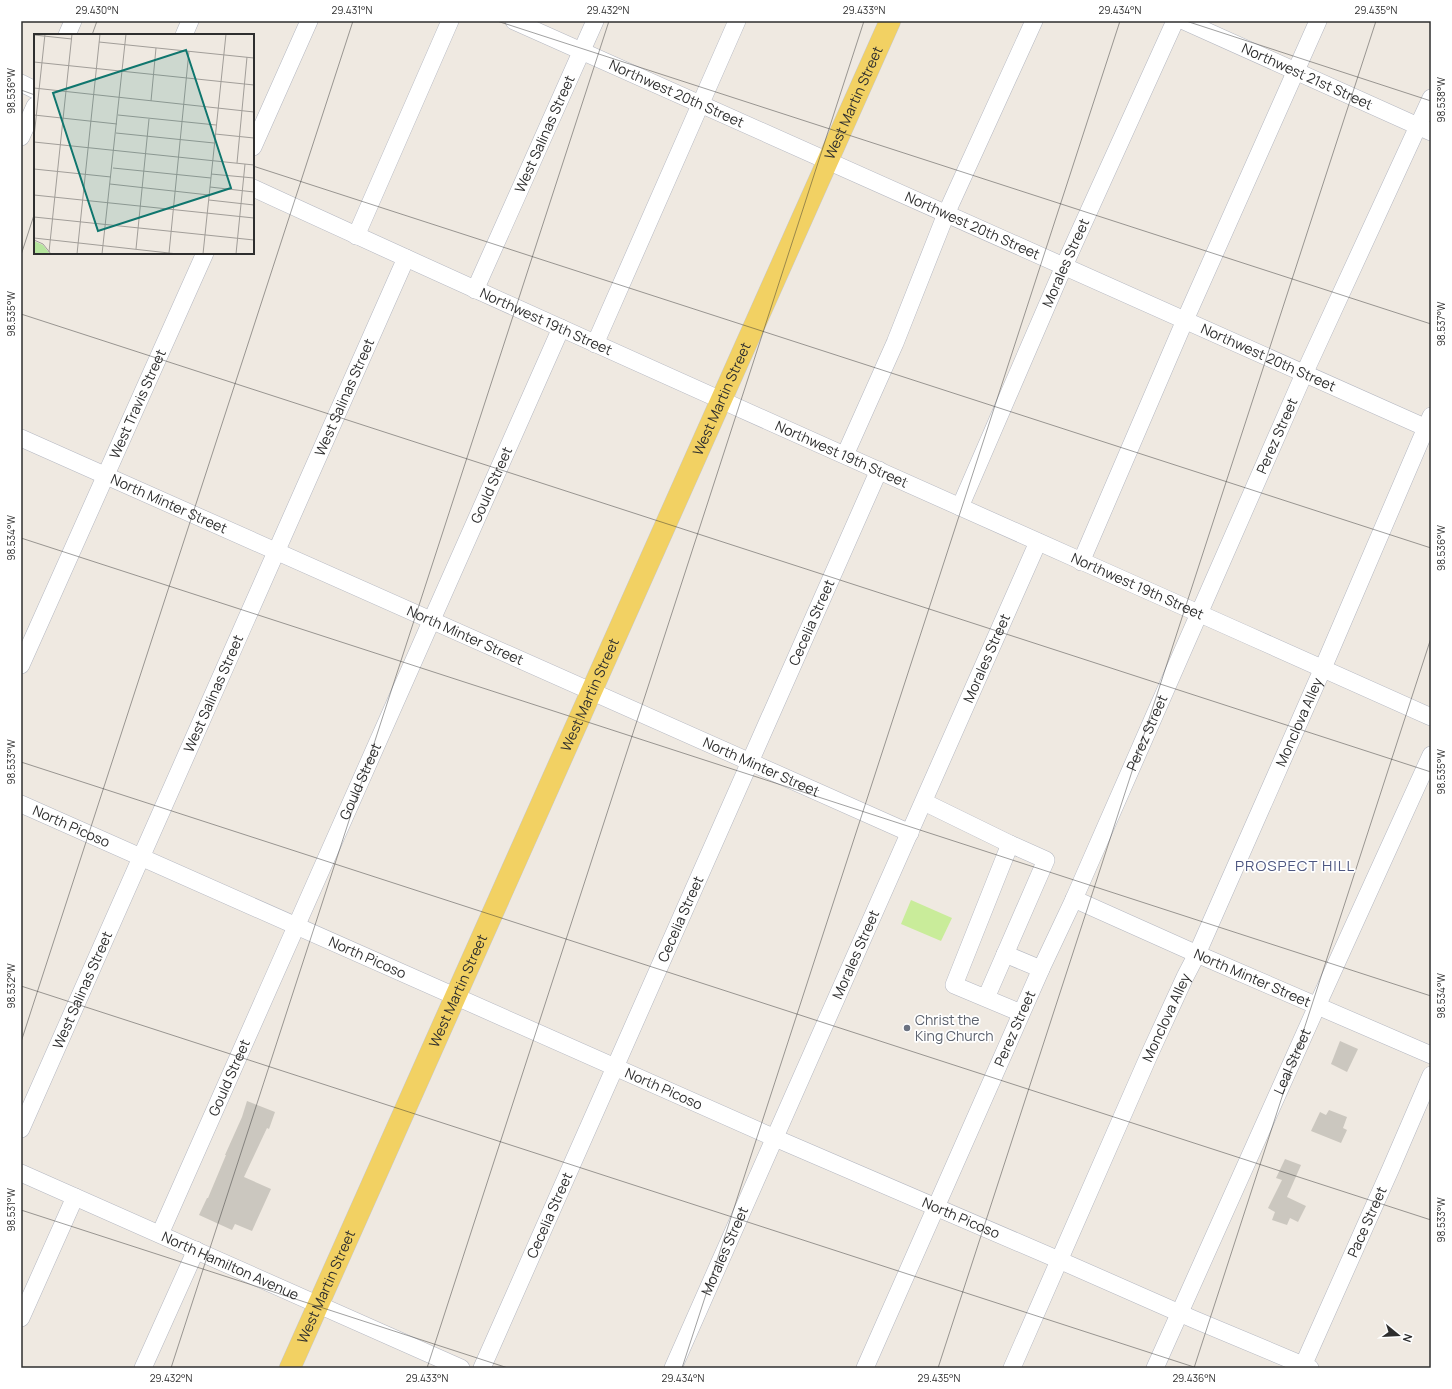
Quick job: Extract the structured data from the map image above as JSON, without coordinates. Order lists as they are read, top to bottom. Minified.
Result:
{"streets":{"main road":["West Martin Street"],"street":["Northwest 21st Street","Northwest 20th Street","West Salinas Street","Morales Street","Northwest 19th Street","West Travis Street","Perez Street","Gould Street","North Minter Street","Cecelia Street","Monclova Alley","North Picoso","Leal Street","Pace Street","North Hamilton Avenue"]},"crossings":[["Northwest 21st Street","Perez Street"],["Northwest 20th Street","West Martin Street"],["Northwest 20th Street","West Salinas Street"],["Northwest 20th Street","Morales Street"],["Northwest 20th Street","Perez Street"],["Northwest 20th Street","Monclova Alley"],["West Martin Street","Northwest 19th Street"],["West Martin Street","North Minter Street"],["West Martin Street","North Picoso"],["West Martin Street","North Hamilton Avenue"],["West Salinas Street","Northwest 19th Street"],["West Salinas Street","North Minter Street"],["West Salinas Street","North Picoso"],["Morales Street","Northwest 19th Street"],["Morales Street","North Minter Street"],["Morales Street","North Picoso"],["Northwest 19th Street","Perez Street"],["Northwest 19th Street","Gould Street"],["Northwest 19th Street","Cecelia Street"],["Northwest 19th Street","Monclova Alley"],["West Travis Street","North Minter Street"],["Perez Street","North Minter Street"],["Perez Street","North Picoso"],["Gould Street","North Minter Street"],["Gould Street","North Picoso"],["Gould Street","North Hamilton Avenue"],["North Minter Street","Cecelia Street"],["North Minter Street","Monclova Alley"],["North Minter Street","Leal Street"],["Cecelia Street","North Picoso"],["Monclova Alley","North Picoso"],["North Picoso","Leal Street"],["North Picoso","Pace Street"]],"districts":["PROSPECT HILL"],"places":["Christ the King Church"],"north":"right","coordinates":["29.430°N","29.431°N","29.432°N","29.433°N","29.434°N","29.435°N","98.536°W","98.538°W","98.535°W","98.537°W","98.534°W","98.533°W","98.532°W","98.531°W","29.436°N"]}
